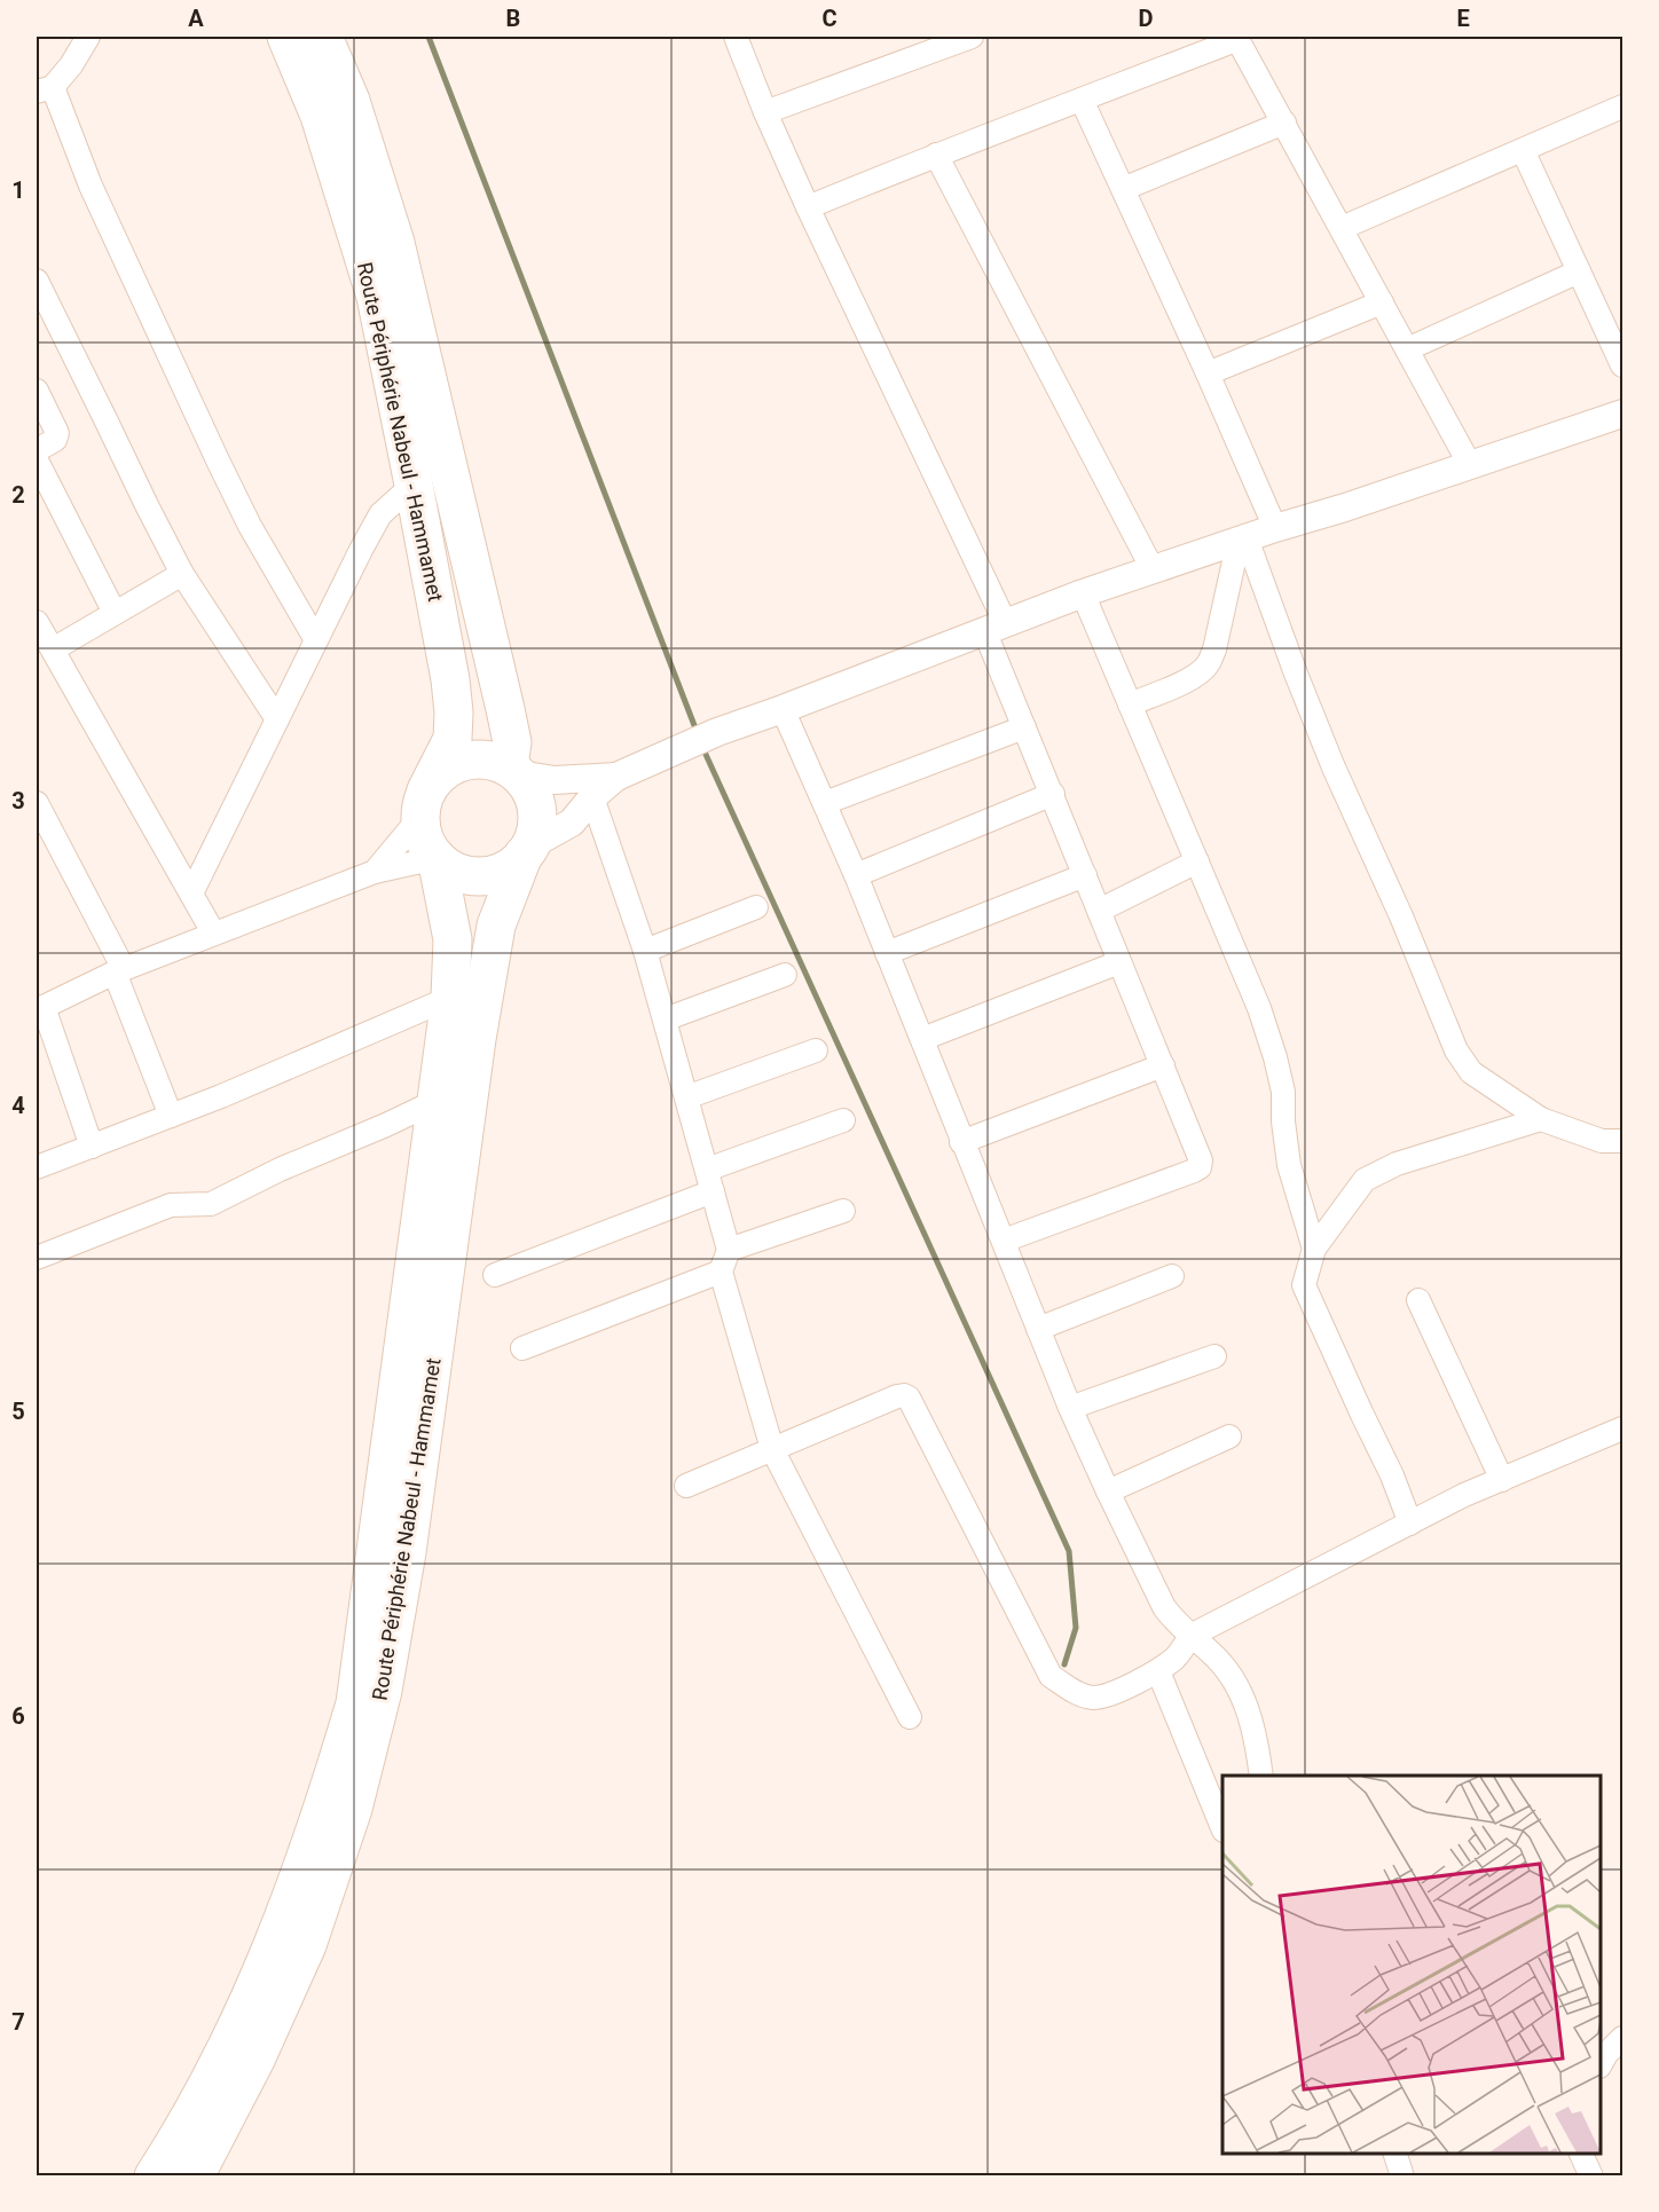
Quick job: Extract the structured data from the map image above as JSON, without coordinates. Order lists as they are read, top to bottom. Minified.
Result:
{"streets":{"highway":["Route Périphérie Nabeul - Hammamet"]},"grid":{"columns":["A","B","C","D","E"],"rows":["1","2","3","4","5","6","7"]}}
